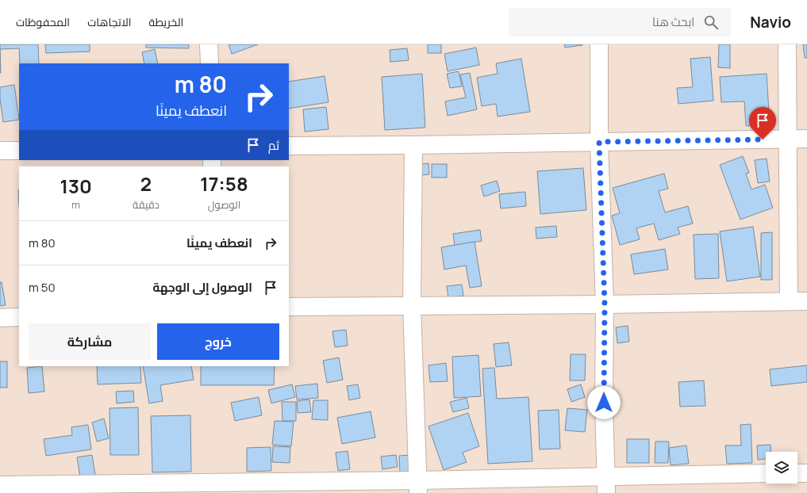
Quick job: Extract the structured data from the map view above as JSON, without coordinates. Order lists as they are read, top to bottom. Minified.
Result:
{"page":{"header":"Navio","search":"ابحث هنا","nav":["الخريطة","الاتجاهات","المحفوظات"],"turn":["80 m","انعطف يمينًا"],"then":"ثم","eta":["17:58","الوصول","2","دقيقة","130","m"],"list":[{"name":"انعطف يمينًا","value":"80 m"},{"name":"الوصول إلى الوجهة","value":"50 m"}],"buttons":["خروج","مشاركة"]}}
